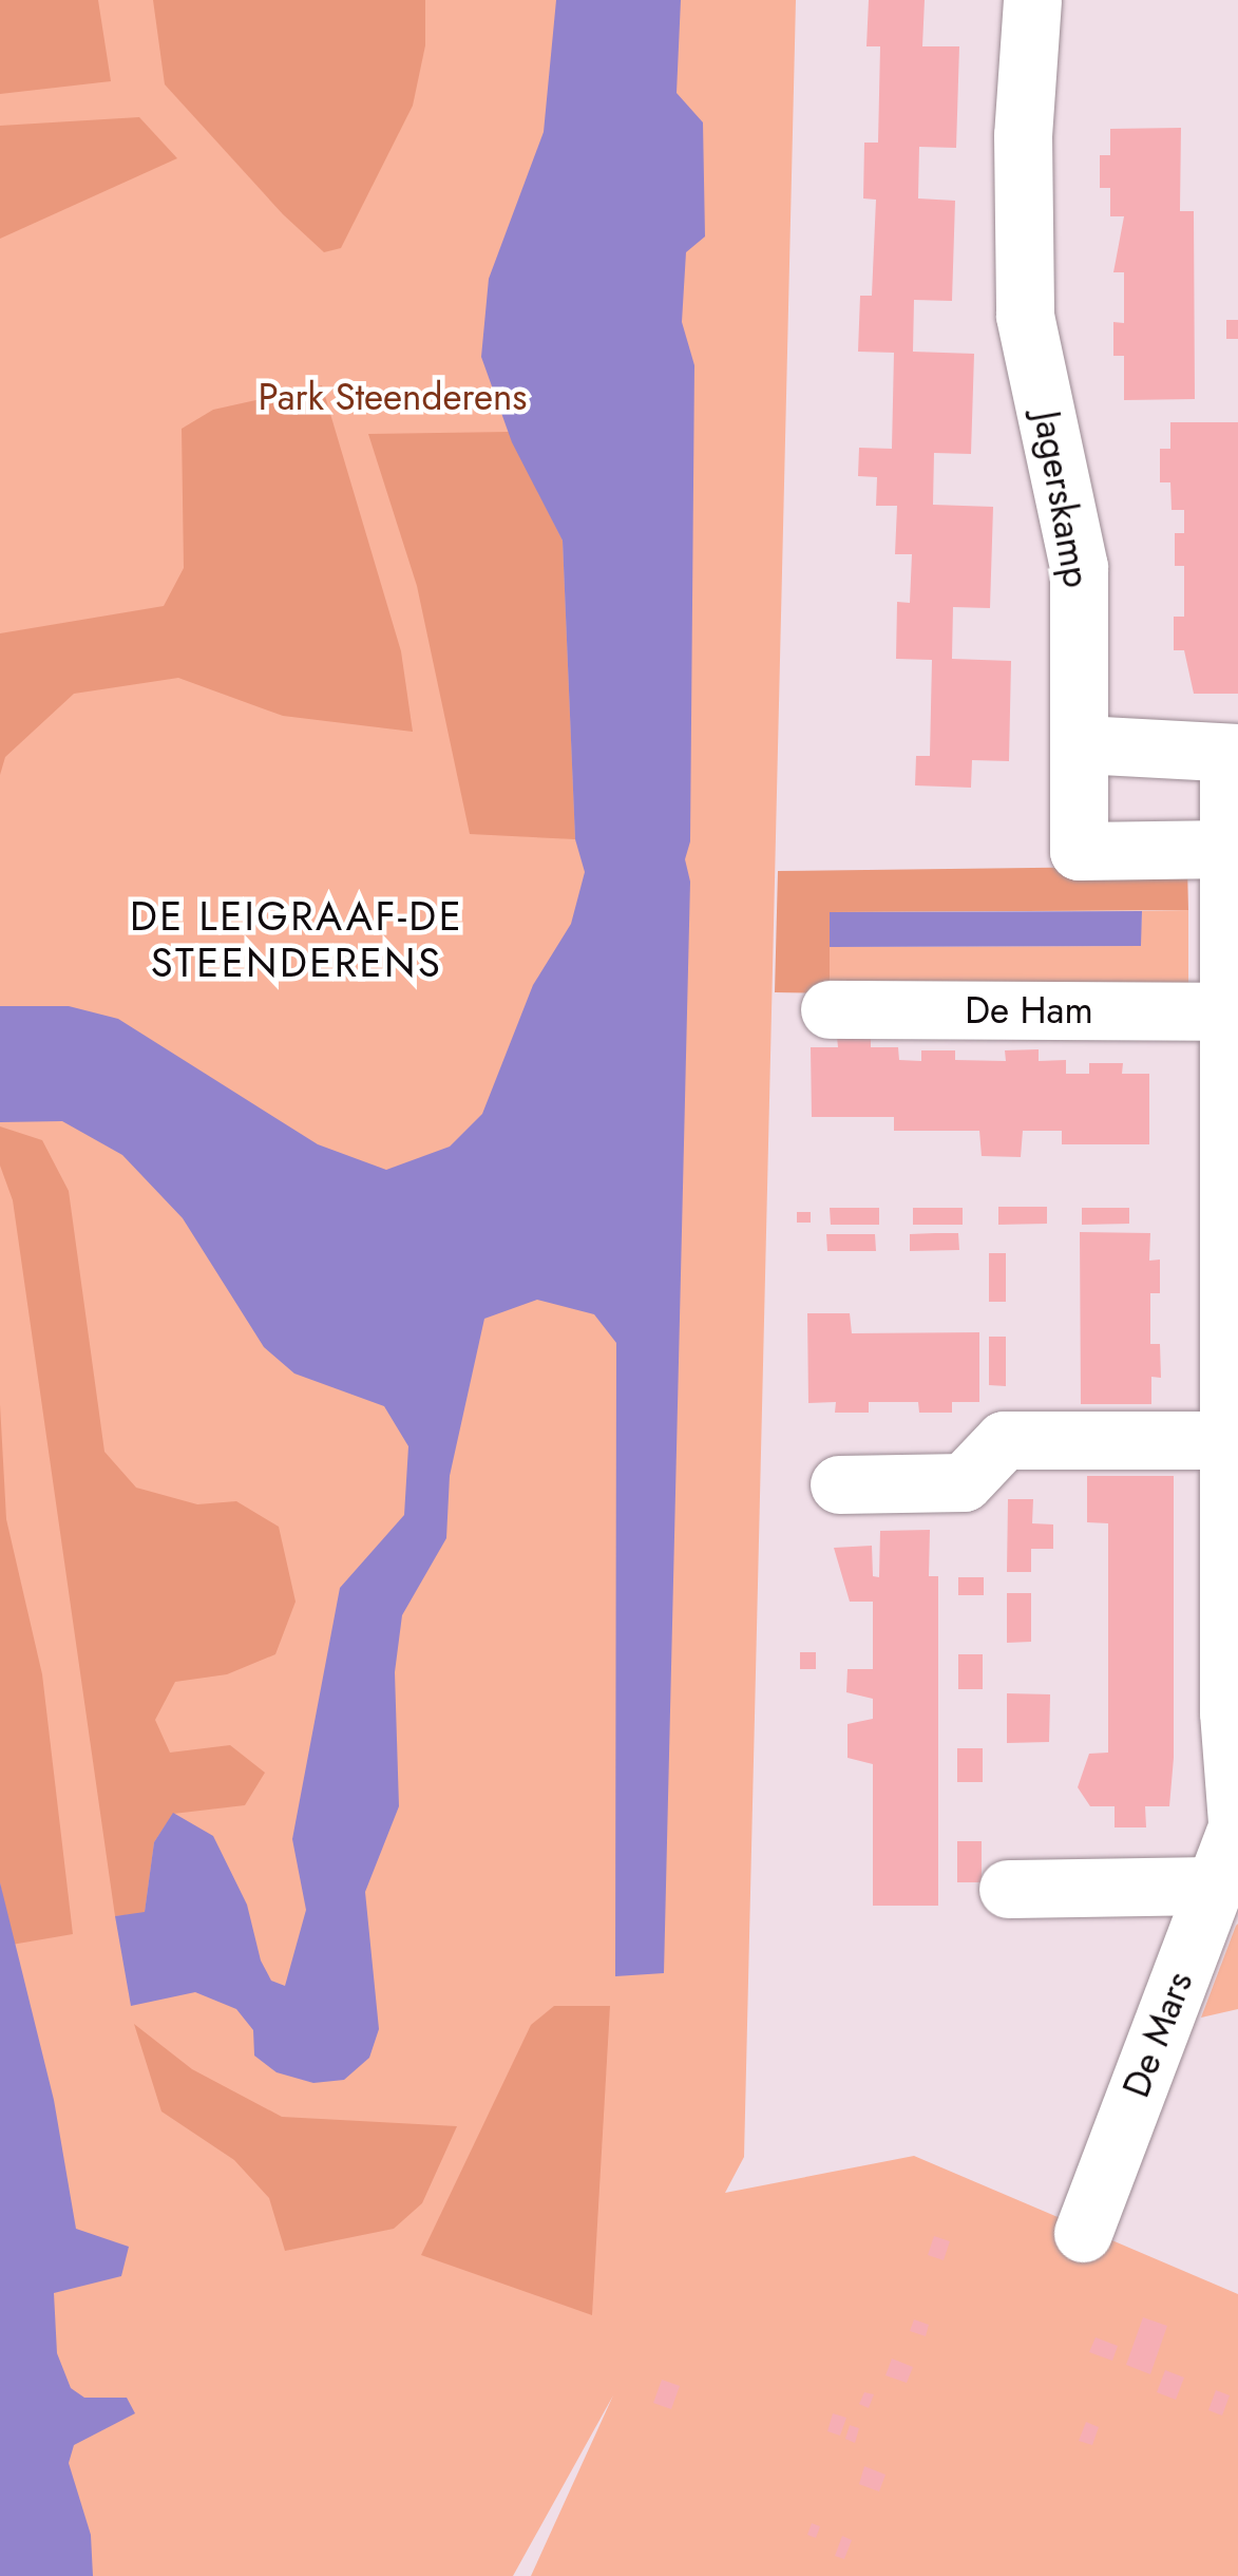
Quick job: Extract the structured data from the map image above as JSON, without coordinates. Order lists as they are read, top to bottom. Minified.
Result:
{"streets":{"street":["Jagerskamp","De Ham","De Mars"]},"crossings":[["Jagerskamp","De Mars"],["De Ham","De Mars"]],"districts":["DE LEIGRAAF-DE STEENDERENS"],"parks":["Park Steenderens"]}
